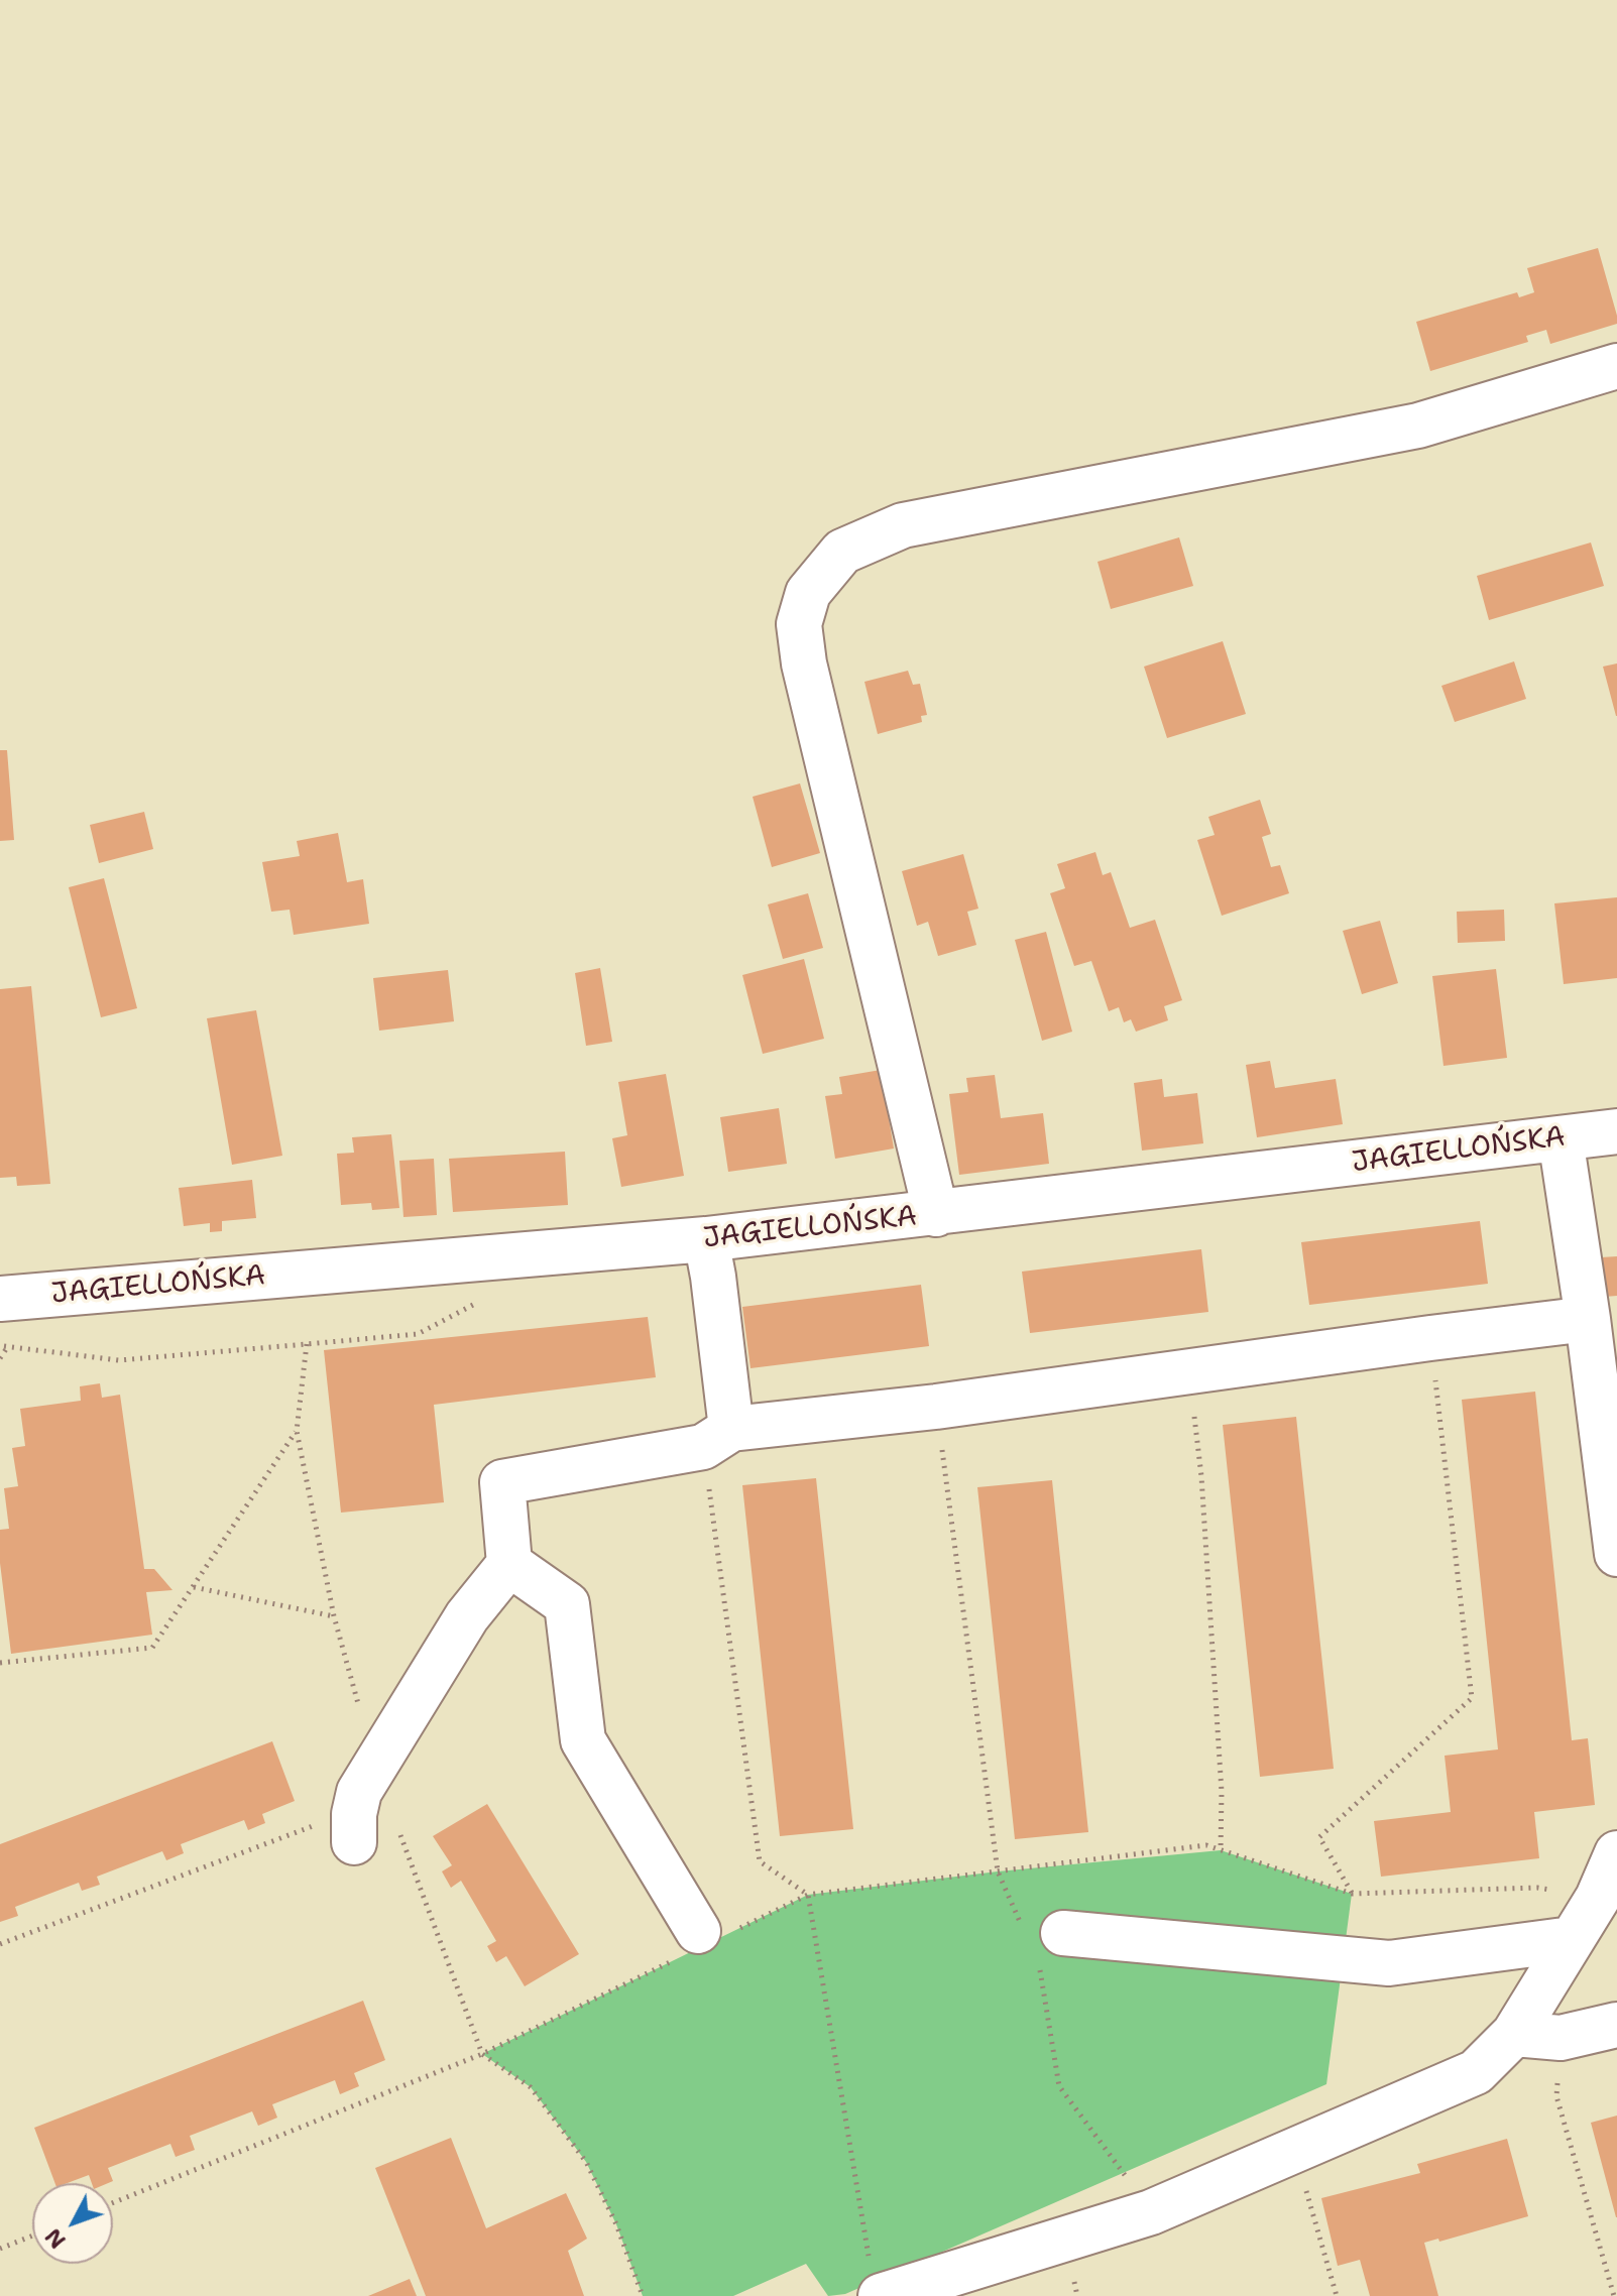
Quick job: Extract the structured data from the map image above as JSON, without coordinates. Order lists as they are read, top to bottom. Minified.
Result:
{"streets":{"street":["JAGIELLOŃSKA"]},"north":"bottom left"}
